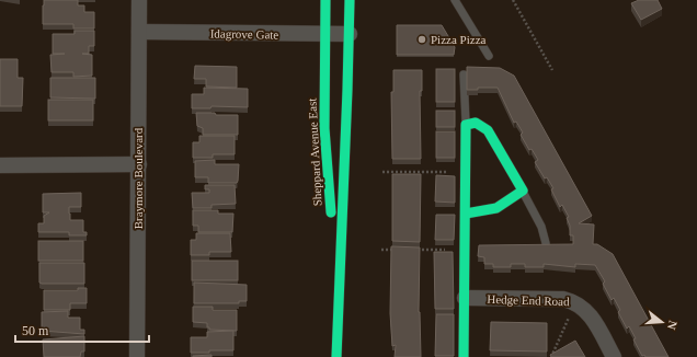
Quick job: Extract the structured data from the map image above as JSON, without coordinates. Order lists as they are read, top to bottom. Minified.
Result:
{"streets":{"main road":["Sheppard Avenue East"],"street":["Idagrove Gate","Braymore Boulevard","Hedge End Road"]},"crossings":[["Idagrove Gate","Sheppard Avenue East"],["Idagrove Gate","Braymore Boulevard"]],"places":["Pizza Pizza"],"scale_bar":"50 m","north":"right"}
